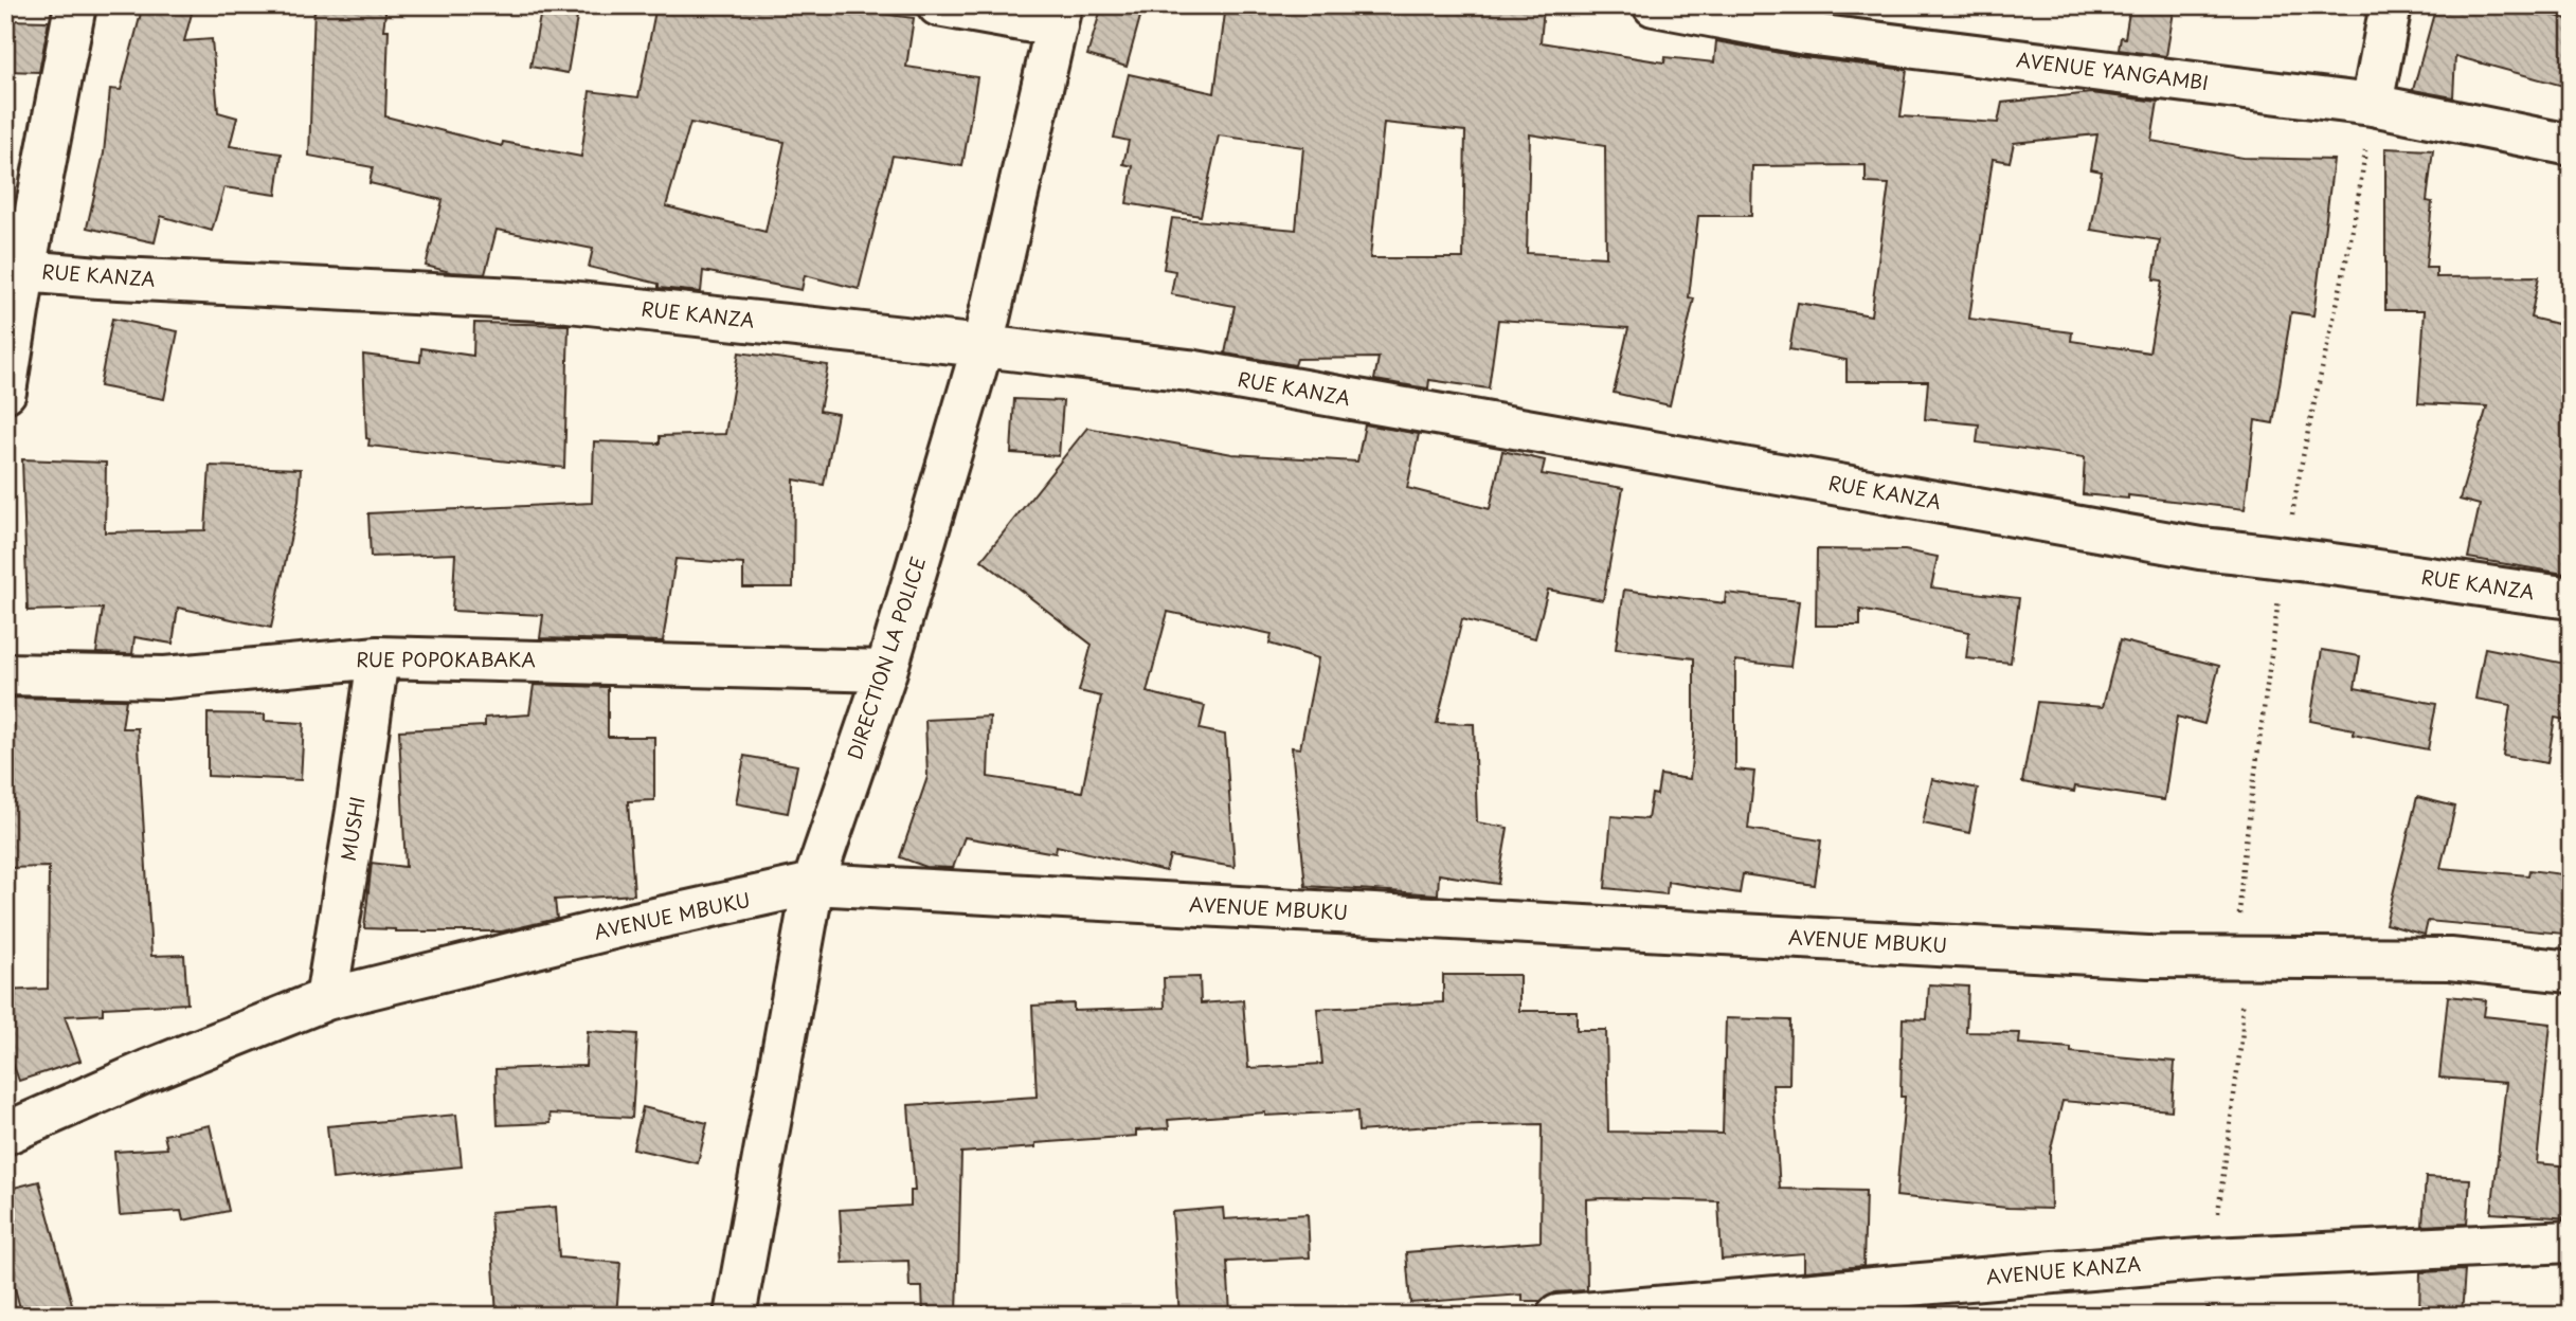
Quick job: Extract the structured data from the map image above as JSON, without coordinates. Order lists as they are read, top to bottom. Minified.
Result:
{"streets":{"street":["AVENUE YANGAMBI","RUE KANZA","DIRECTION LA POLICE","RUE POPOKABAKA","MUSHI","AVENUE MBUKU","AVENUE KANZA"]},"crossings":[["RUE KANZA","DIRECTION LA POLICE"],["DIRECTION LA POLICE","RUE POPOKABAKA"],["DIRECTION LA POLICE","AVENUE MBUKU"],["RUE POPOKABAKA","MUSHI"],["MUSHI","AVENUE MBUKU"]]}
